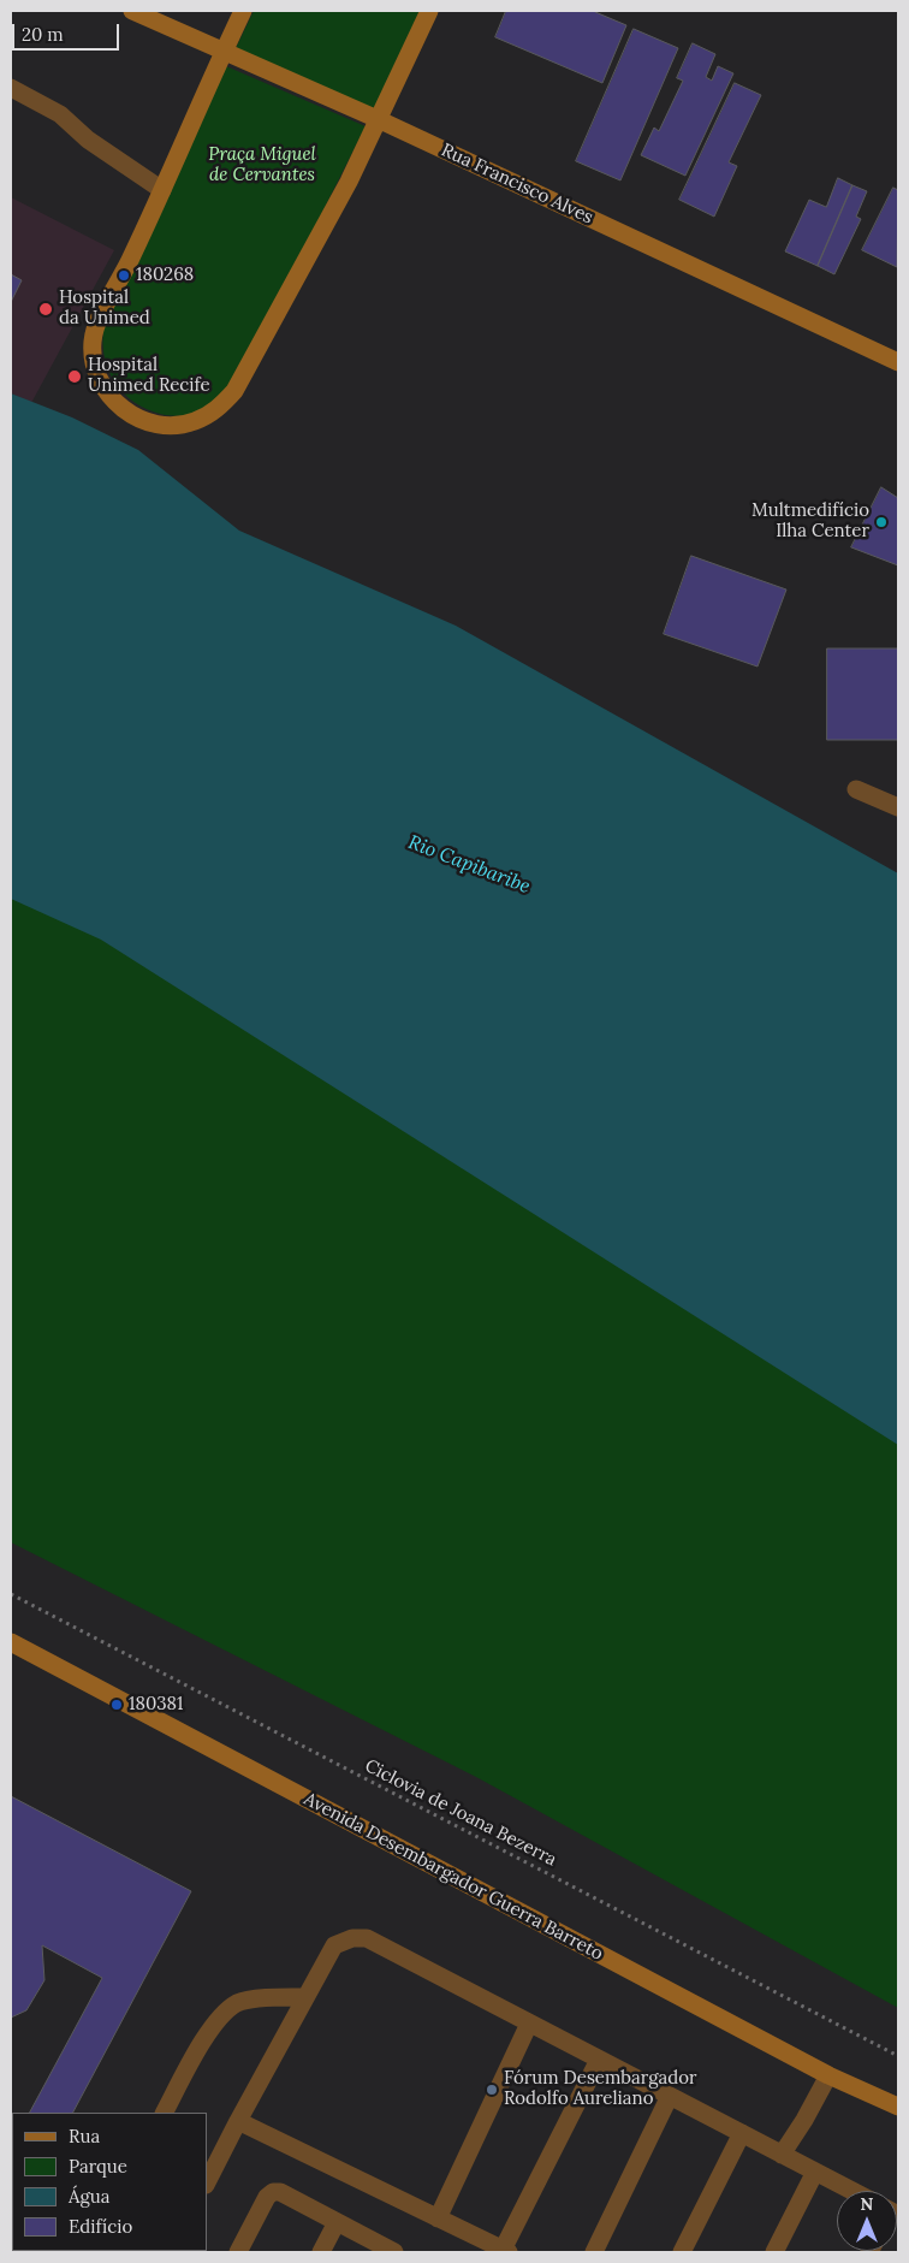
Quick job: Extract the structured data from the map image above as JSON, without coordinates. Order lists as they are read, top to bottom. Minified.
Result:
{"streets":{"street":["Rua Francisco Alves","Avenida Desembargador Guerra Barreto"],"path":["Ciclovia de Joana Bezerra"]},"water":["Rio Capibaribe"],"parks":["Praça Miguel de Cervantes"],"places":["180268","Hospital da Unimed","Hospital Unimed Recife","Multmedifício Ilha Center","180381","Fórum Desembargador Rodolfo Aureliano"],"legend":["Rua","Parque","Água","Edifício"],"scale_bar":"20 m","north":"top"}
